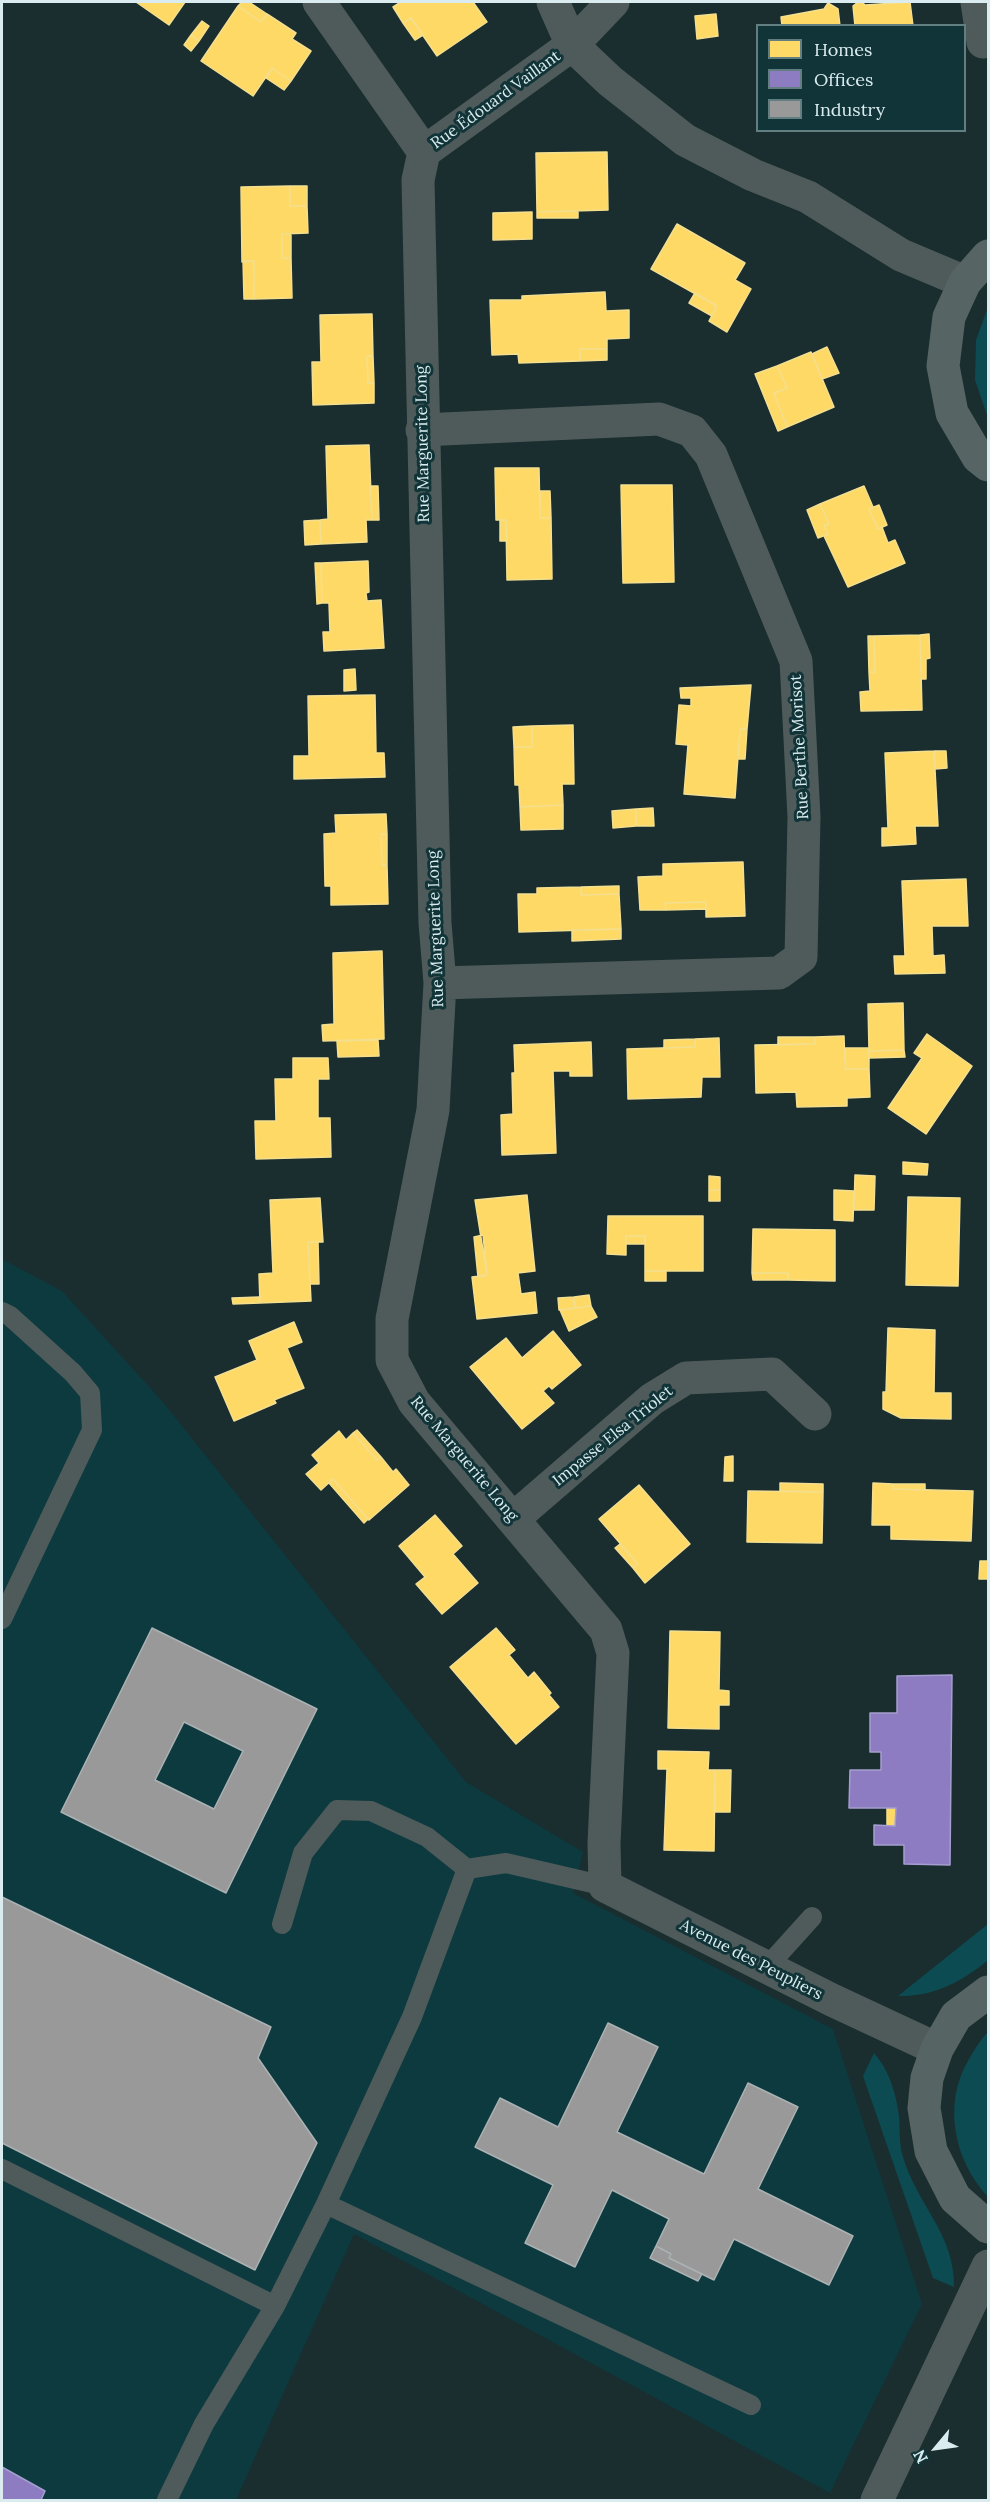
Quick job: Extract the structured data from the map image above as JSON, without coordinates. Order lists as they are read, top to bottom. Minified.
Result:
{"streets":{"street":["Rue Édouard Vaillant","Rue Marguerite Long","Rue Berthe Morisot","Impasse Elsa Triolet","Avenue des Peupliers"]},"crossings":[["Rue Édouard Vaillant","Rue Marguerite Long"],["Rue Marguerite Long","Rue Berthe Morisot"],["Rue Marguerite Long","Impasse Elsa Triolet"],["Rue Marguerite Long","Avenue des Peupliers"]],"legend":["Homes","Offices","Industry"],"north":"bottom left"}
